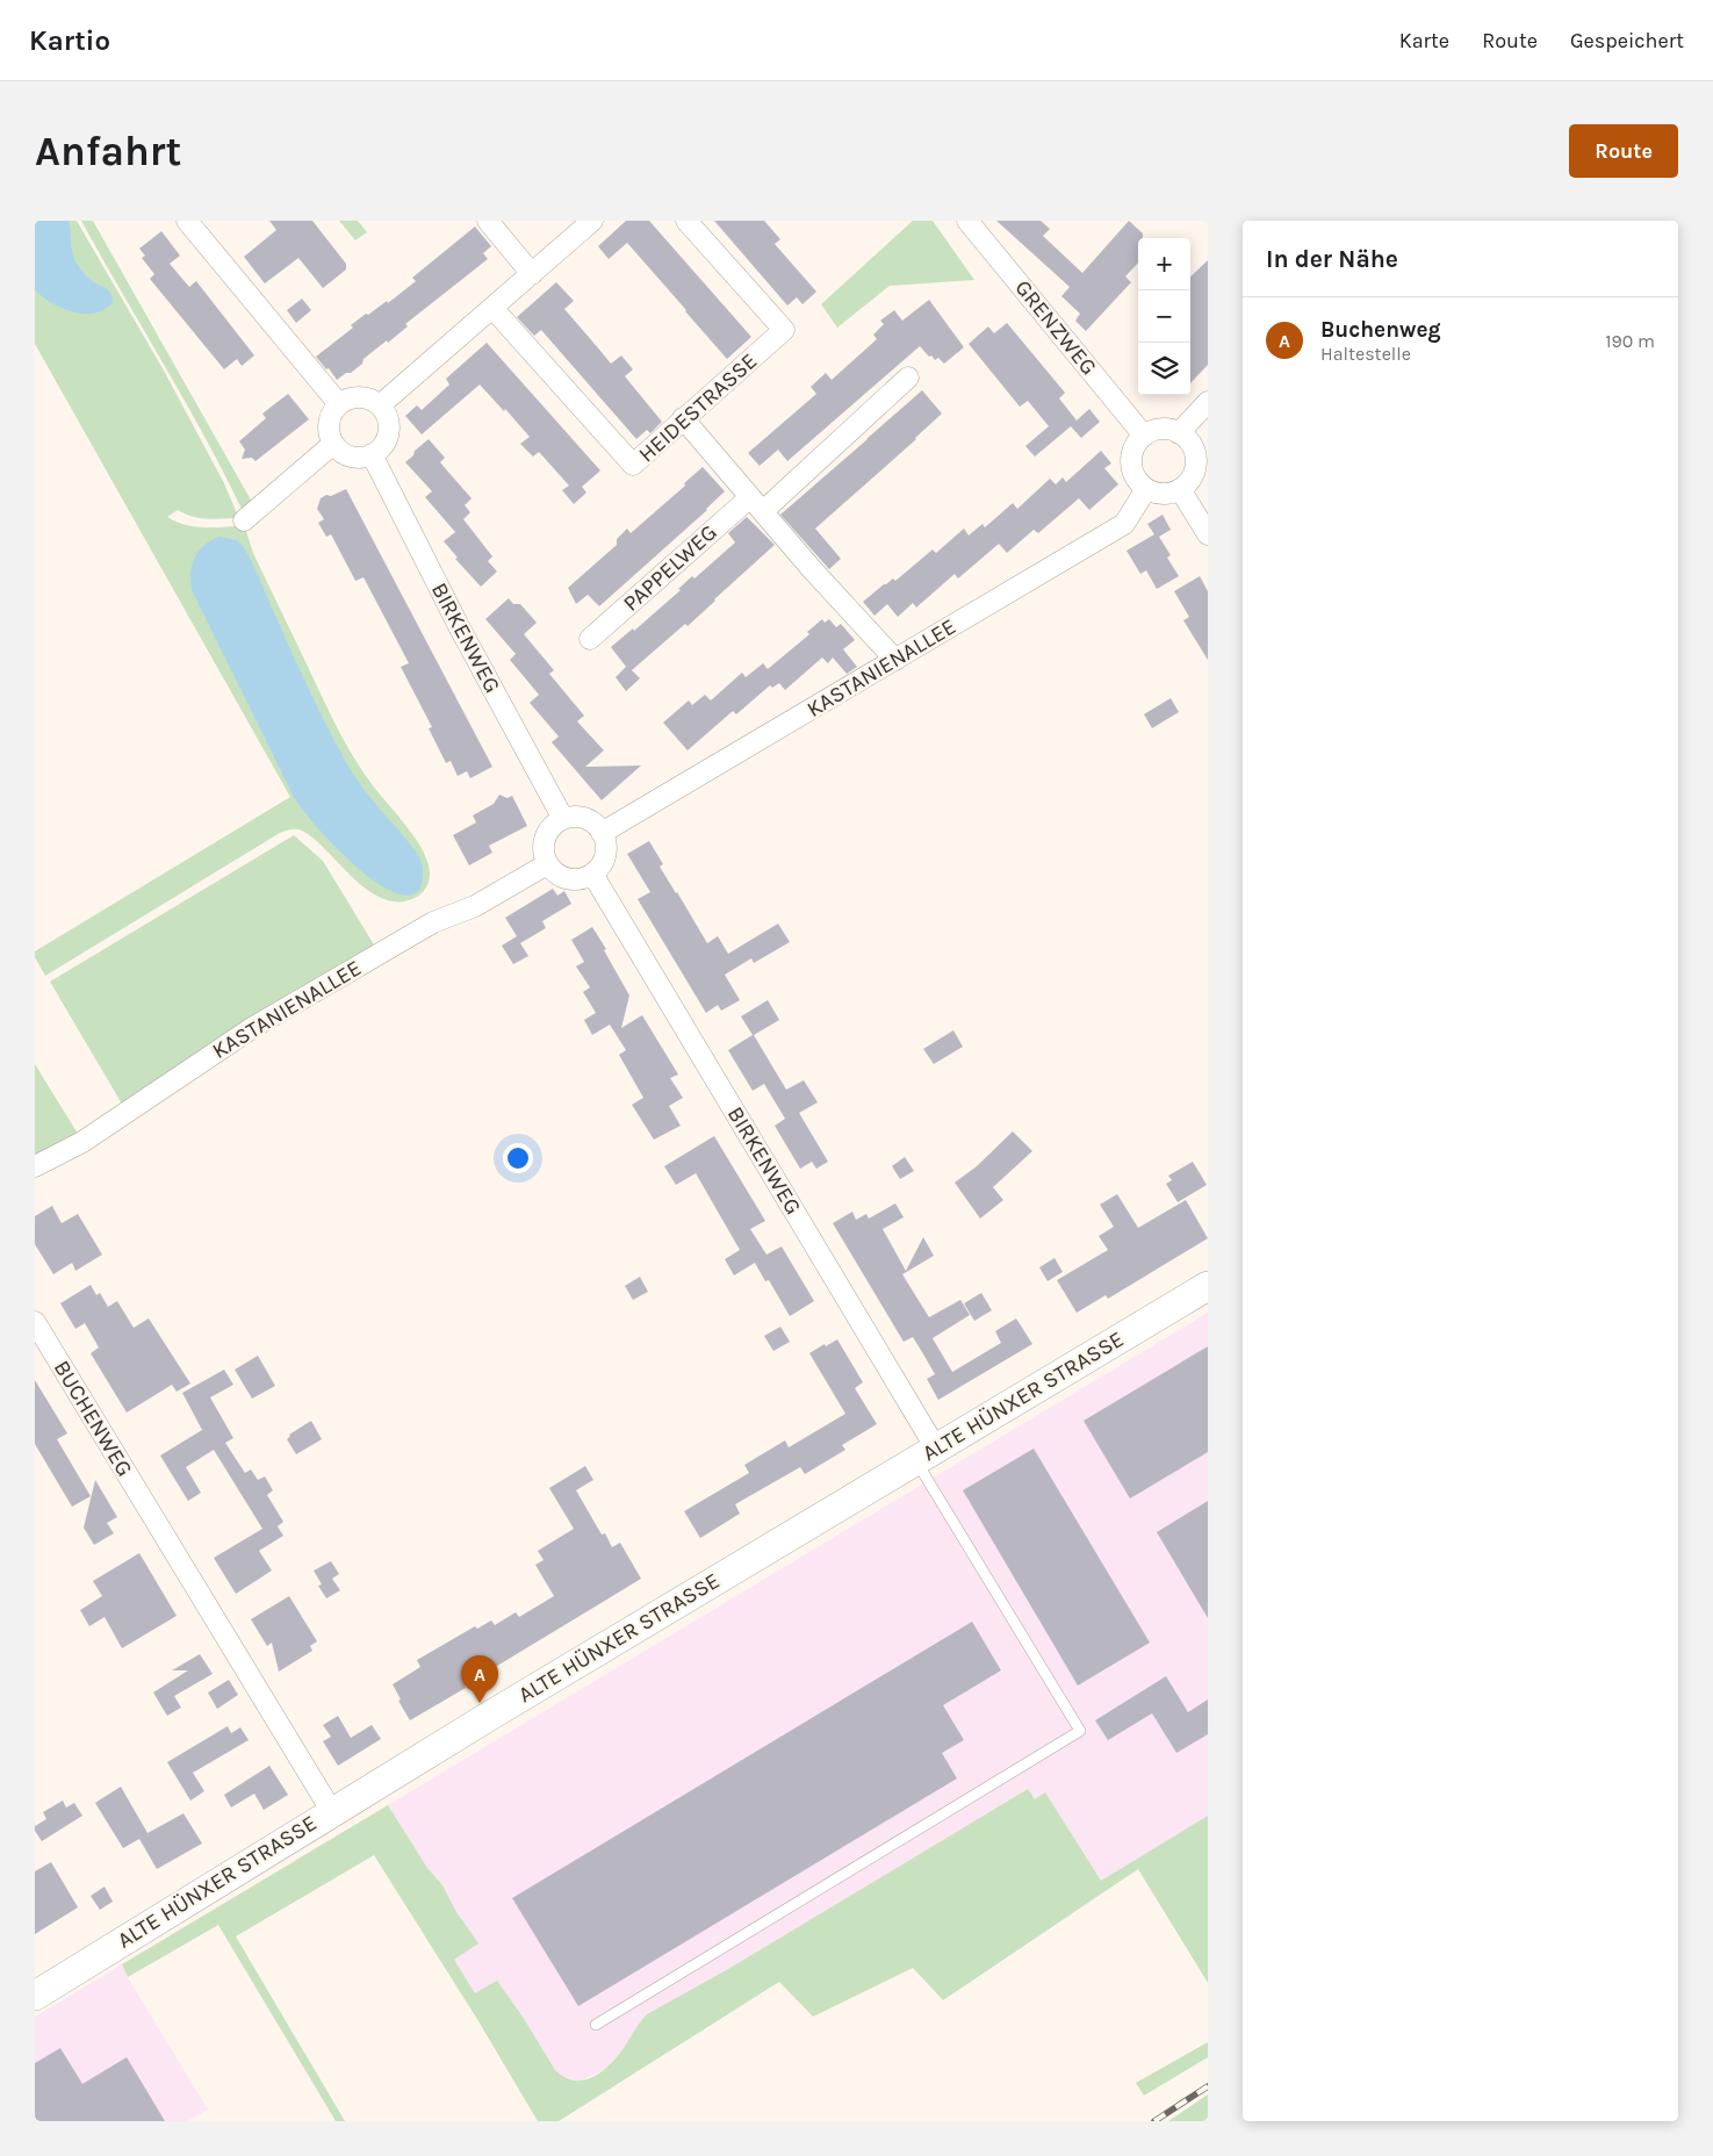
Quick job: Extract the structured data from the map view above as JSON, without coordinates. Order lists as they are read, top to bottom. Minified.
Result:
{"streets":{"street":["GRENZWEG","HEIDESTRASSE","PAPPELWEG","BIRKENWEG","KASTANIENALLEE","ALTE HÜNXER STRASSE","BUCHENWEG"]},"crossings":[["GRENZWEG","KASTANIENALLEE"],["BIRKENWEG","KASTANIENALLEE"],["BIRKENWEG","ALTE HÜNXER STRASSE"],["ALTE HÜNXER STRASSE","BUCHENWEG"]],"page":{"header":"Kartio","nav":["Karte","Route","Gespeichert"],"buttons":"Route","title":"Anfahrt","heading":"In der Nähe","map_buttons":["+","−"],"list":[{"mark":"A","name":"Buchenweg","note":"Haltestelle","value":"190 m"}],"pins":"A"}}
